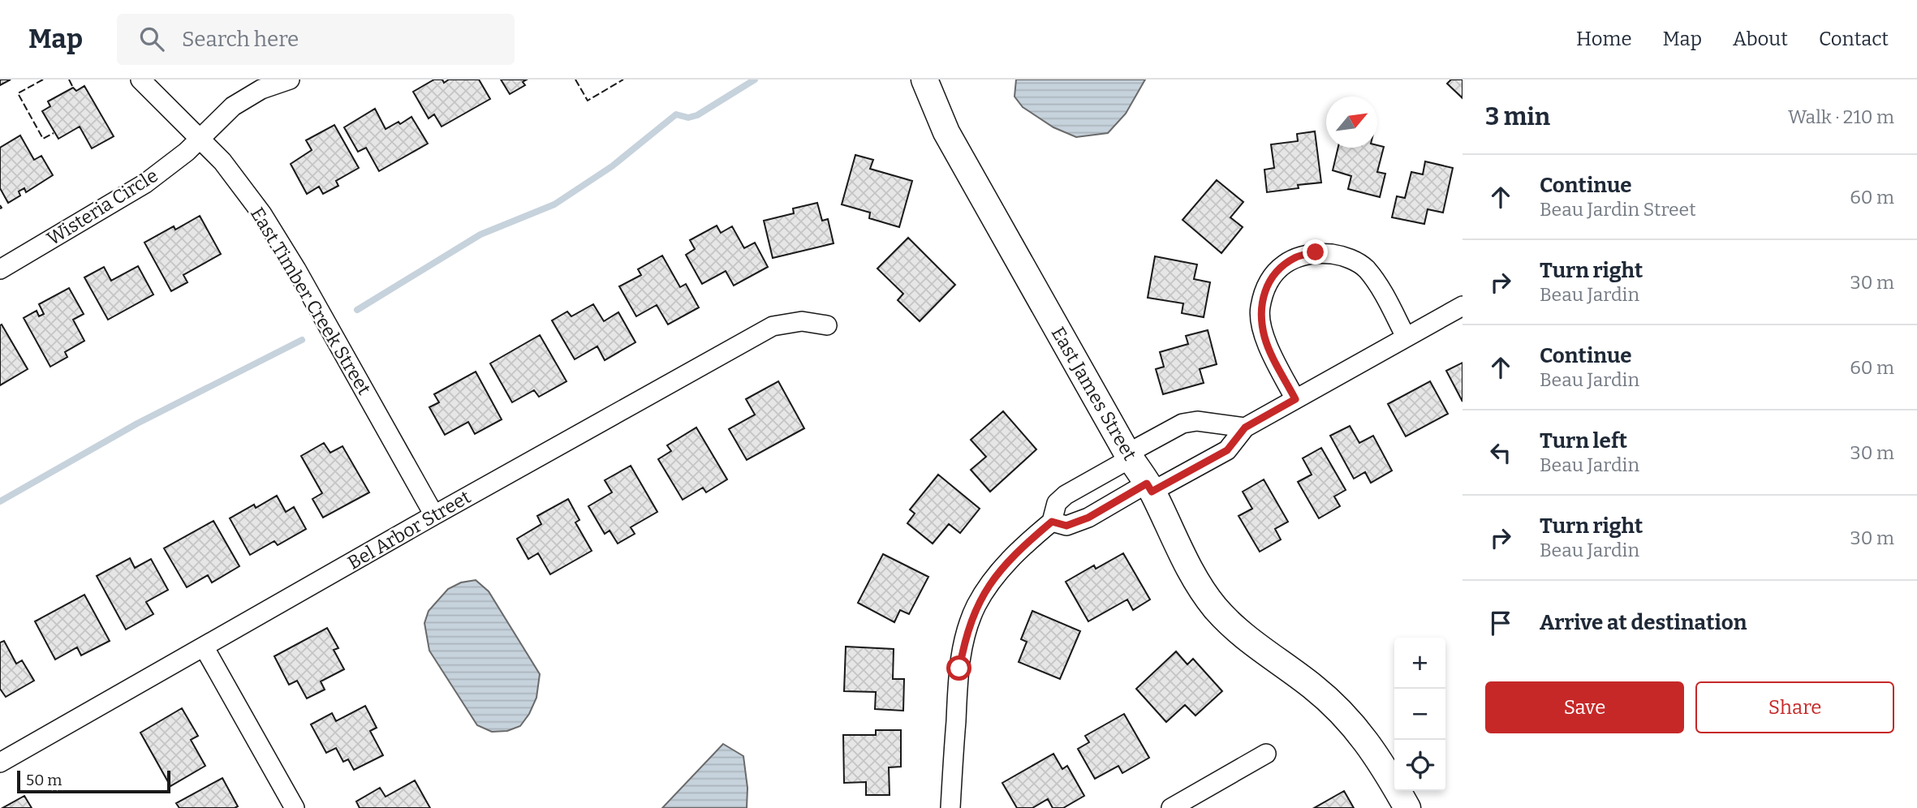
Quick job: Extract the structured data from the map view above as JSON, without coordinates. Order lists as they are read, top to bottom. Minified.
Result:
{"streets":{"street":["Wisteria Circle","East Timber Creek Street","East James Street","Bel Arbor Street"]},"crossings":[["Wisteria Circle","East Timber Creek Street"],["East Timber Creek Street","Bel Arbor Street"]],"scale_bar":"50 m","north":"top right","page":{"header":"Map","search":"Search here","nav":["Home","Map","About","Contact"],"heading":["3 min","Walk · 210 m"],"list":[["Continue","Beau Jardin Street","60 m"],["Turn right","Beau Jardin","30 m"],["Continue","Beau Jardin","60 m"],["Turn left","Beau Jardin","30 m"],["Turn right","Beau Jardin","30 m"],"Arrive at destination"],"map_buttons":["+","−"],"buttons":["Save","Share"],"scale":"50 m"}}
